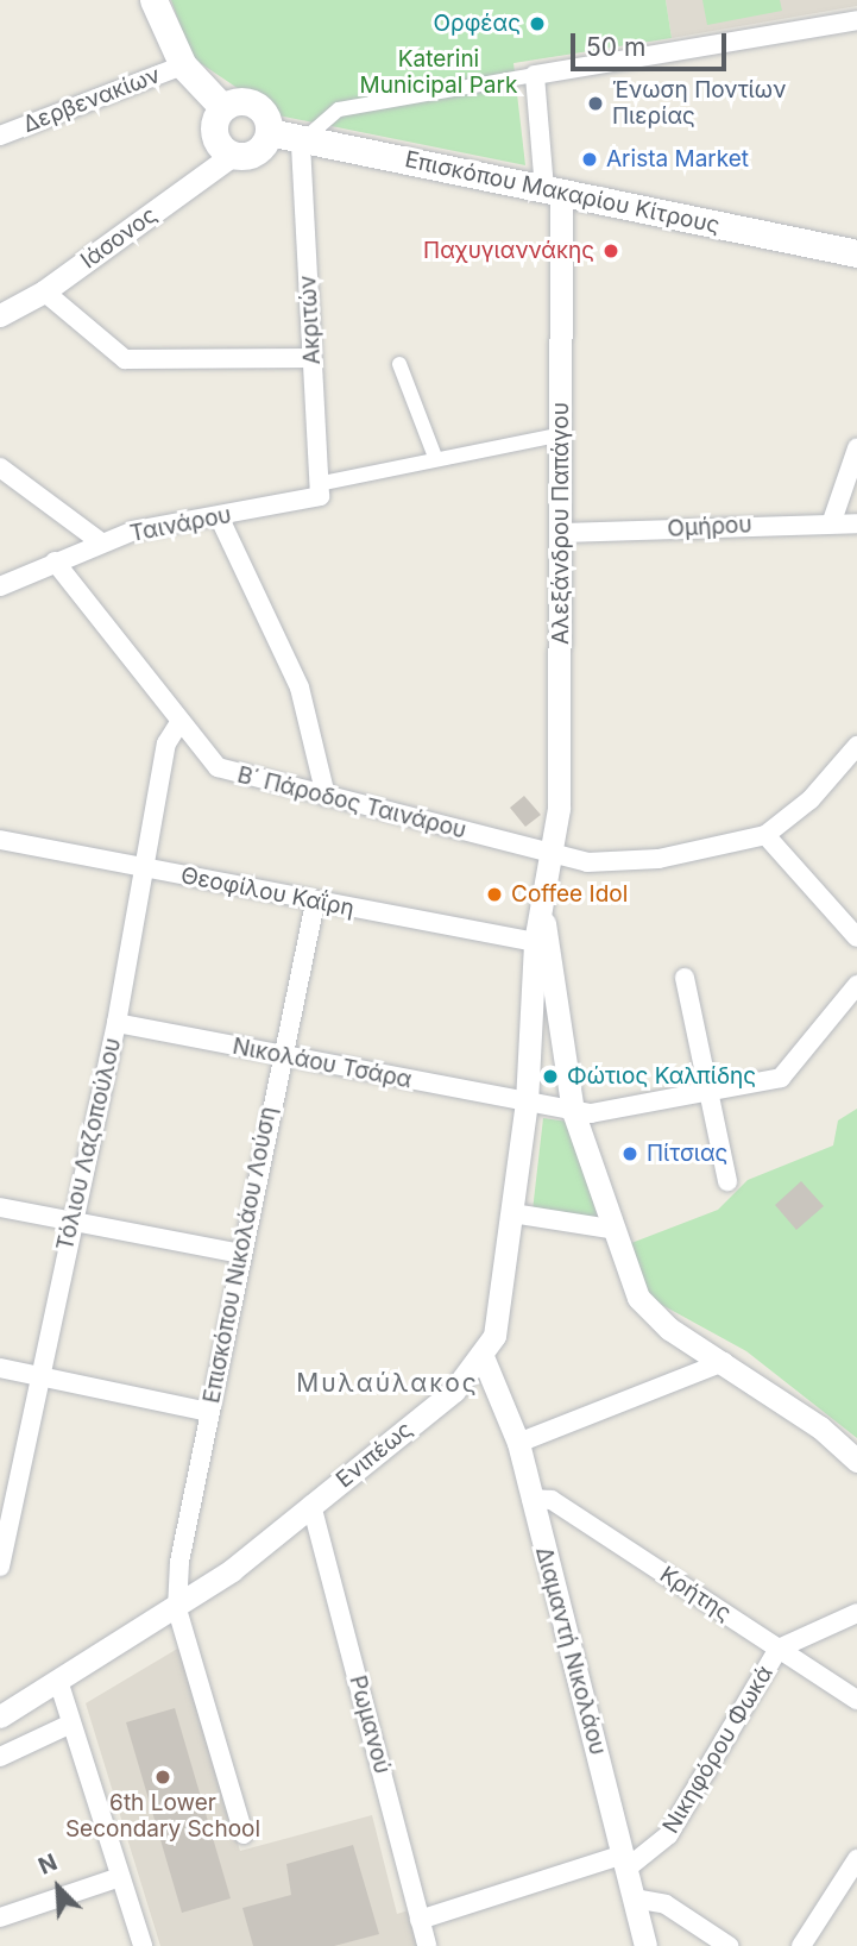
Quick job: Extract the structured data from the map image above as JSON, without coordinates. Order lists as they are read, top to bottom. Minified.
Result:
{"streets":{"main road":["Επισκόπου Μακαρίου Κίτρους"],"street":["Δερβενακίων","Ιάσονος","Ακριτών","Αλεξάνδρου Παπάγου","Ταινάρου","Ομήρου","Β΄ Πάροδος Ταινάρου","Θεοφίλου Καΐρη","Νικολάου Τσάρα","Τόλιου Λαζοπούλου","Επισκόπου Νικολάου Λούση","Ενιπέως","Κρήτης","Διαμαντή Νικολάου","Ρωμανού","Νικηφόρου Φωκά"]},"crossings":[["Επισκόπου Μακαρίου Κίτρους","Ιάσονος"],["Επισκόπου Μακαρίου Κίτρους","Ακριτών"],["Επισκόπου Μακαρίου Κίτρους","Αλεξάνδρου Παπάγου"],["Ακριτών","Ταινάρου"],["Αλεξάνδρου Παπάγου","Ταινάρου"],["Αλεξάνδρου Παπάγου","Ομήρου"],["Αλεξάνδρου Παπάγου","Β΄ Πάροδος Ταινάρου"],["Ταινάρου","Β΄ Πάροδος Ταινάρου"],["Β΄ Πάροδος Ταινάρου","Τόλιου Λαζοπούλου"],["Θεοφίλου Καΐρη","Τόλιου Λαζοπούλου"],["Θεοφίλου Καΐρη","Επισκόπου Νικολάου Λούση"],["Νικολάου Τσάρα","Τόλιου Λαζοπούλου"],["Νικολάου Τσάρα","Επισκόπου Νικολάου Λούση"],["Επισκόπου Νικολάου Λούση","Ενιπέως"],["Ενιπέως","Διαμαντή Νικολάου"],["Ενιπέως","Ρωμανού"],["Κρήτης","Διαμαντή Νικολάου"],["Κρήτης","Νικηφόρου Φωκά"],["Διαμαντή Νικολάου","Νικηφόρου Φωκά"],["Ρωμανού","Νικηφόρου Φωκά"]],"districts":["Μυλαύλακος"],"parks":["Katerini Municipal Park"],"places":["Ορφέας","Ένωση Ποντίων Πιερίας","Arista Market","Παχυγιαννάκης","Coffee Idol","Φώτιος Καλπίδης","Πίτσιας","6th Lower Secondary School"],"scale_bar":"50 m","north":"top left"}
